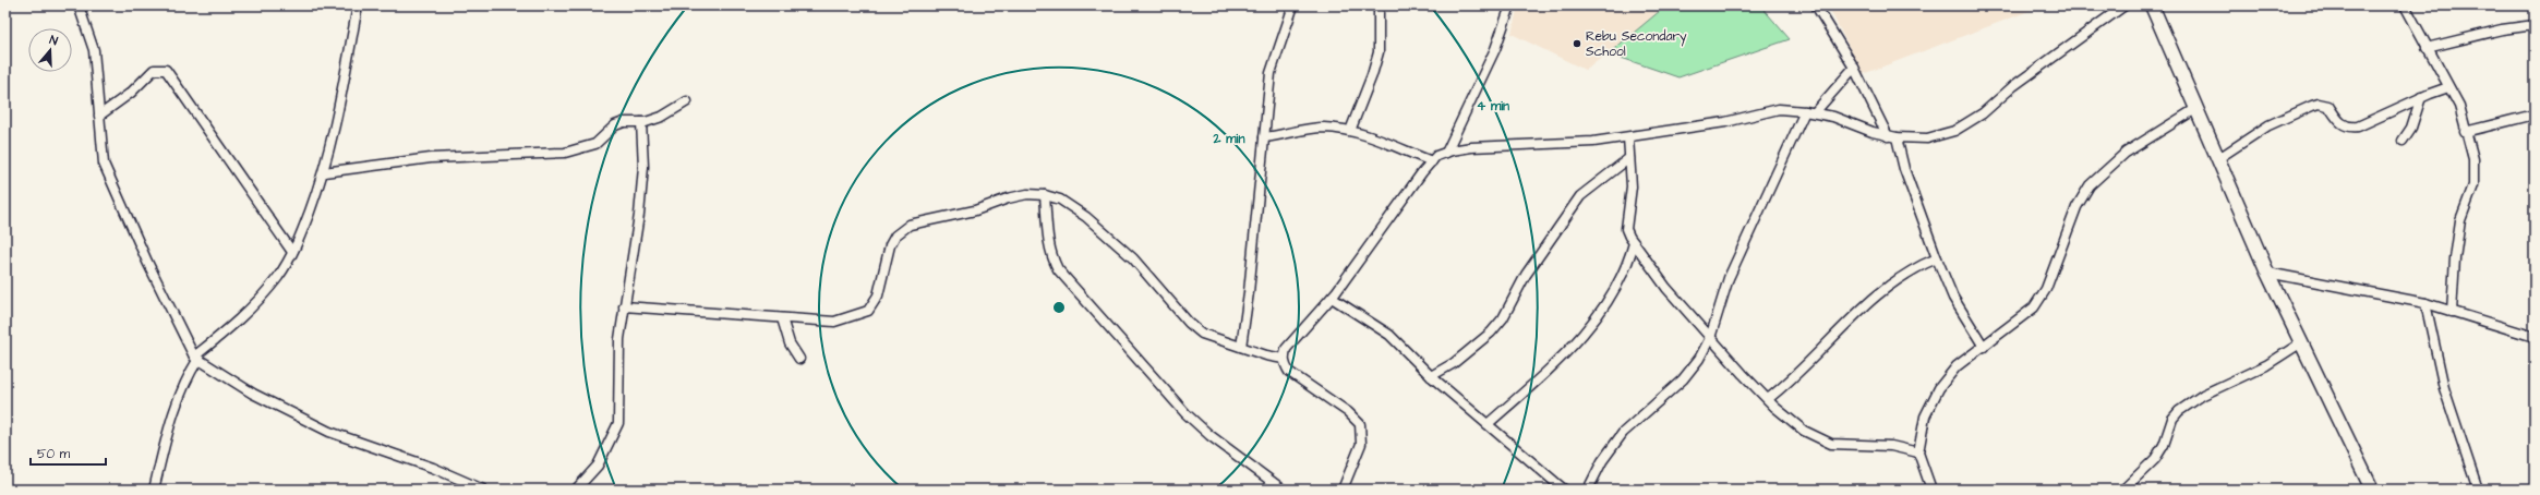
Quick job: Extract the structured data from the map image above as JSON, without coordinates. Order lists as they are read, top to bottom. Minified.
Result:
{"places":["Rebu Secondary School"],"scale_bar":"50 m","north":"top","rings":["4 min","2 min"]}
